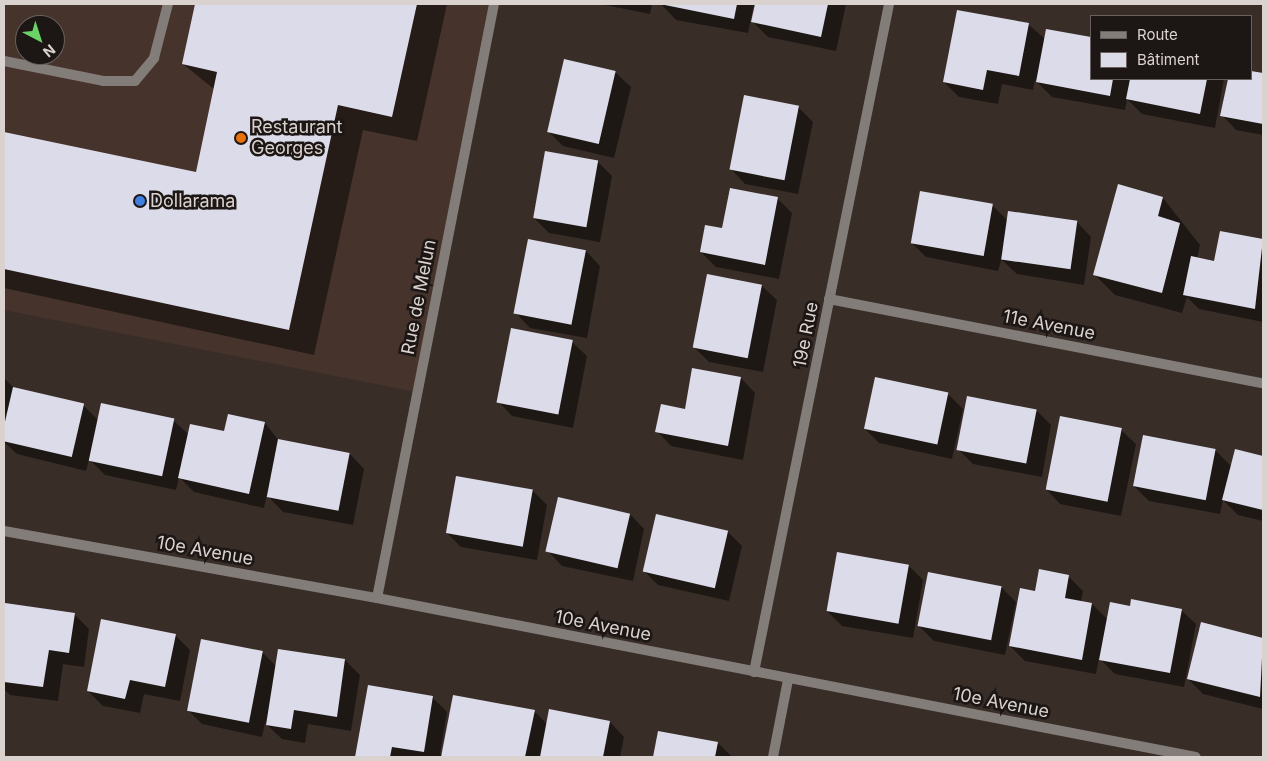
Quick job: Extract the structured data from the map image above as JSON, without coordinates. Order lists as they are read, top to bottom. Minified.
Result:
{"streets":{"street":["Rue de Melun","11e Avenue","19e Rue","10e Avenue"]},"crossings":[["Rue de Melun","10e Avenue"],["11e Avenue","19e Rue"],["19e Rue","10e Avenue"]],"places":["Restaurant Georges","Dollarama"],"legend":["Route","Bâtiment"],"north":"bottom right"}
